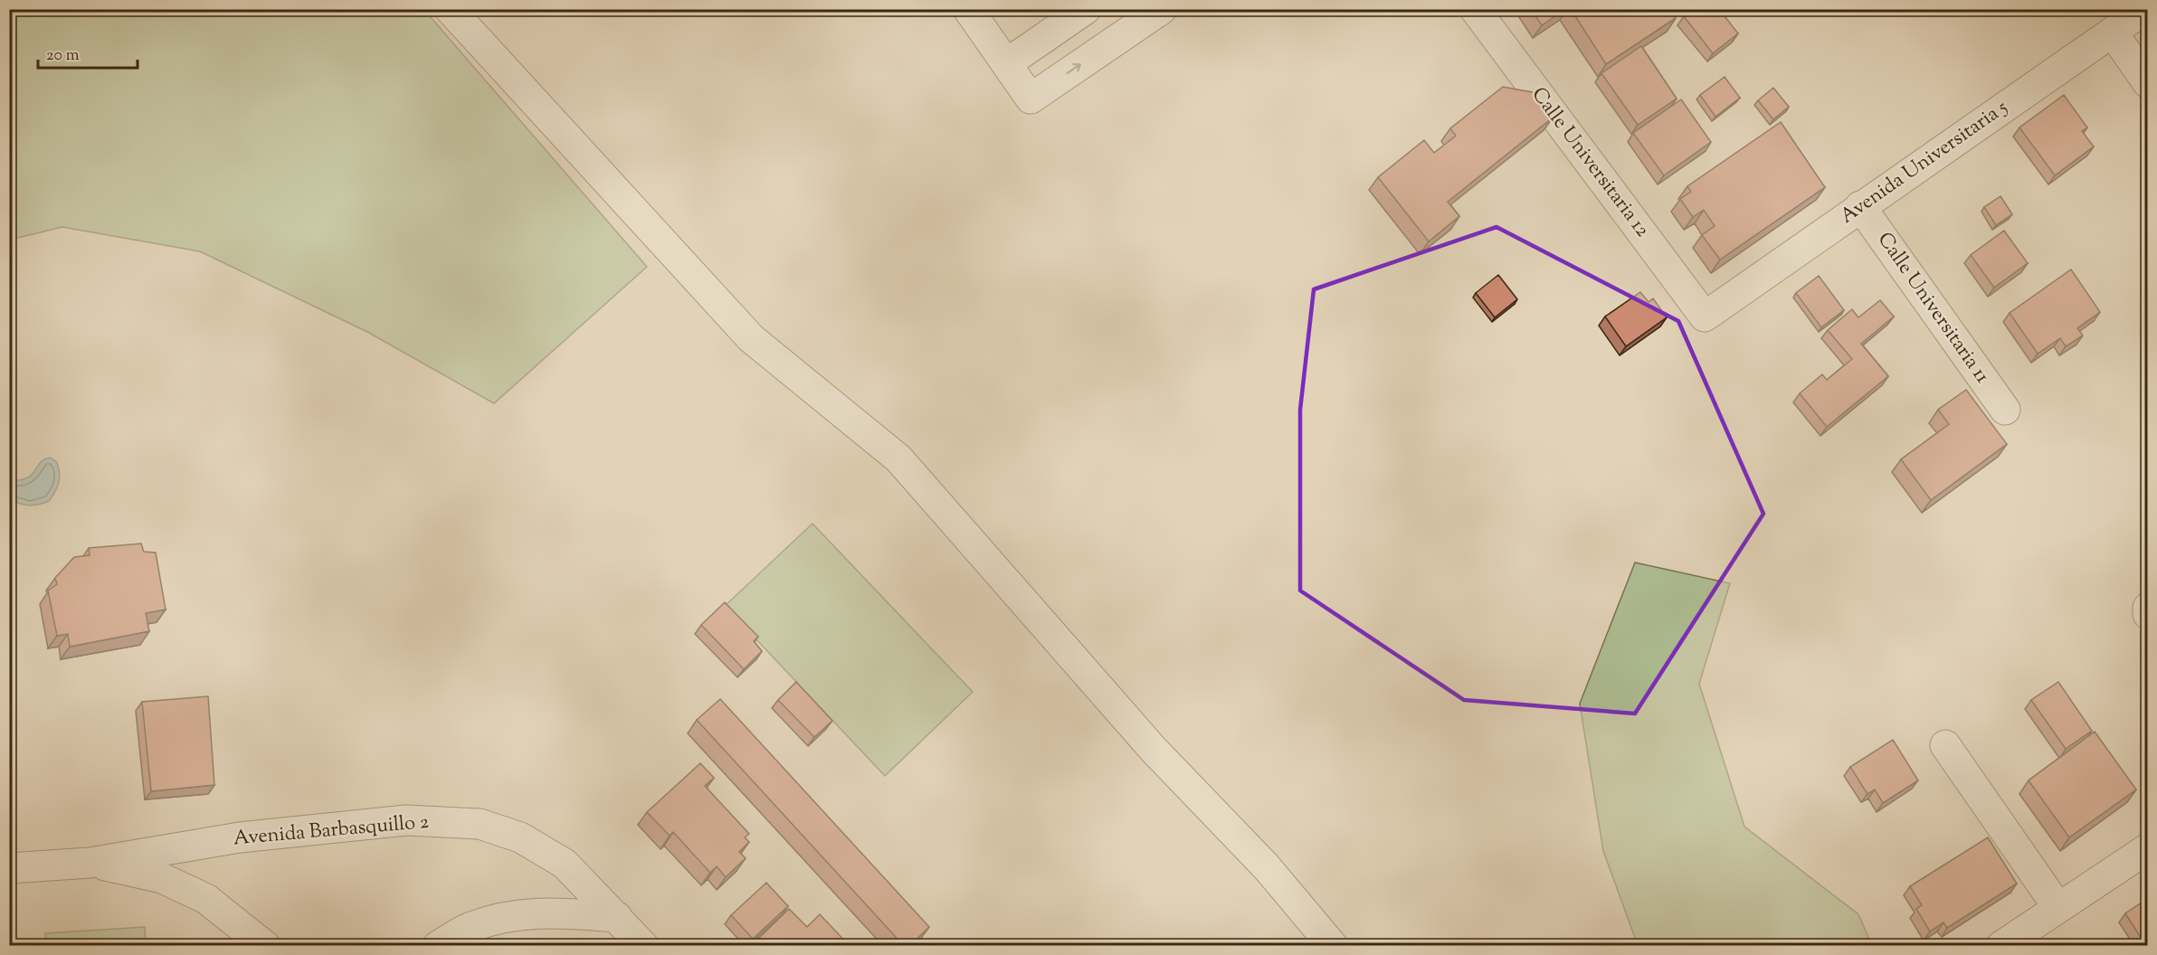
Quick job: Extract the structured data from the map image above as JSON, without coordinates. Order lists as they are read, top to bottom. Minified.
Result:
{"streets":{"street":["Calle Universitaria 12","Avenida Universitaria 5","Calle Universitaria 11","Avenida Barbasquillo 2"]},"crossings":[["Calle Universitaria 12","Avenida Universitaria 5"],["Avenida Universitaria 5","Calle Universitaria 11"]],"scale_bar":"20 m"}
